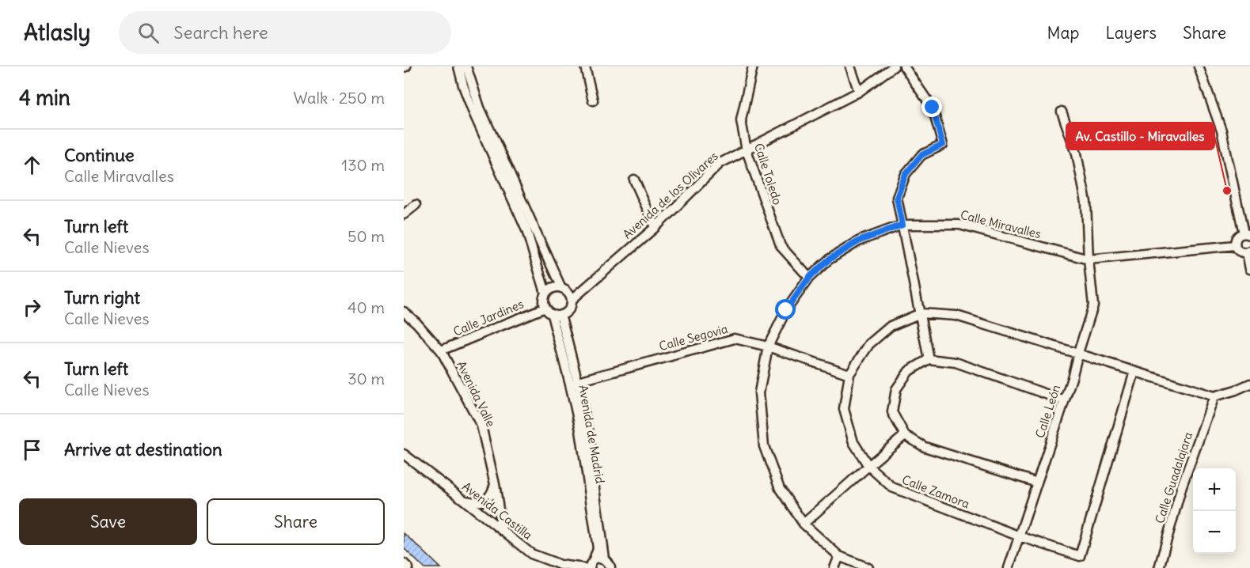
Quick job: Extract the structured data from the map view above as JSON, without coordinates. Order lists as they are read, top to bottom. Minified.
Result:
{"streets":{"street":["Calle Toledo","Avenida de los Olivares","Calle Miravalles","Calle Jardines","Calle Segovia","Avenida Valle","Calle León","Avenida de Madrid","Calle Guadalajara","Calle Zamora","Avenida Castilla"]},"crossings":[["Calle Toledo","Avenida de los Olivares"],["Calle Toledo","Calle Miravalles"],["Avenida de los Olivares","Calle Jardines"],["Avenida de los Olivares","Avenida de Madrid"],["Calle Miravalles","Calle Segovia"],["Calle Miravalles","Calle León"],["Calle Jardines","Avenida Valle"],["Calle Jardines","Avenida de Madrid"],["Calle Segovia","Avenida de Madrid"],["Calle Segovia","Calle Zamora"],["Avenida Valle","Avenida Castilla"],["Calle León","Calle Zamora"],["Calle Guadalajara","Calle Zamora"]],"places":["Av. Castillo - Miravalles"],"page":{"header":"Atlasly","search":"Search here","nav":["Map","Layers","Share"],"heading":["4 min","Walk · 250 m"],"list":[["Continue","Calle Miravalles","130 m"],["Turn left","Calle Nieves","50 m"],["Turn right","Calle Nieves","40 m"],["Turn left","Calle Nieves","30 m"],"Arrive at destination"],"map_buttons":["+","−"],"buttons":["Save","Share"]}}
